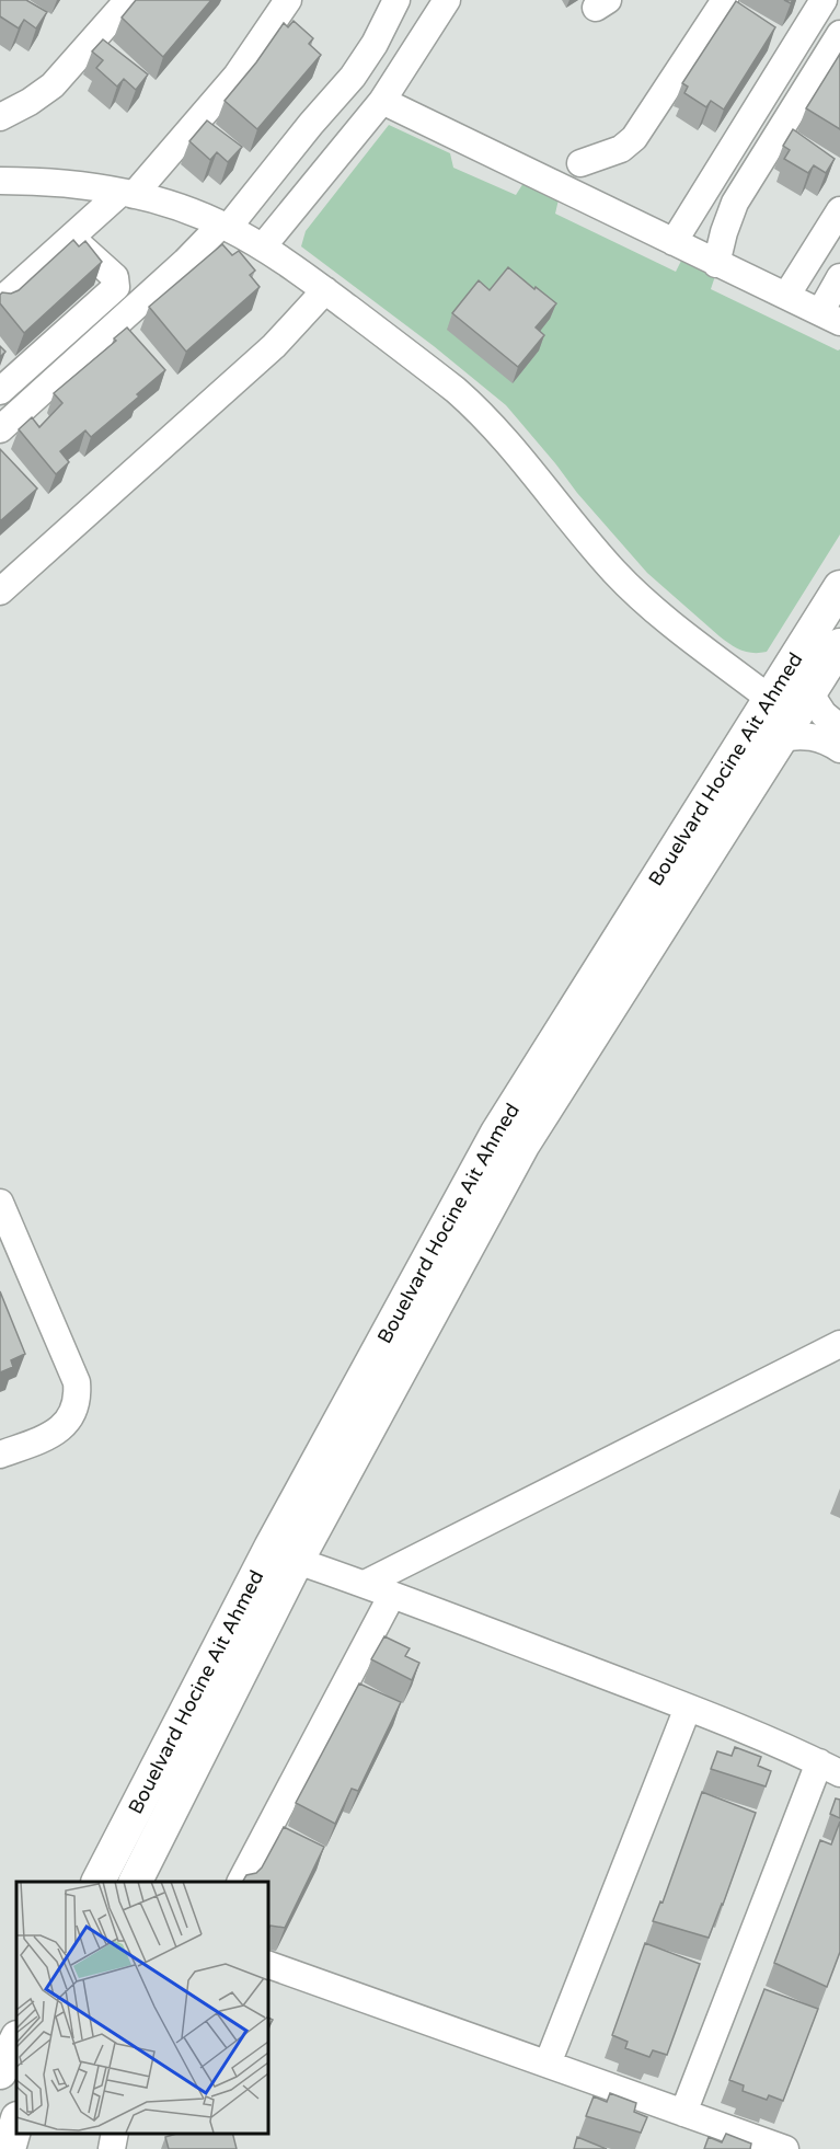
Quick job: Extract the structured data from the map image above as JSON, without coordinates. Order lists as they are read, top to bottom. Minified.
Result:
{"streets":{"main road":["Bouelvard Hocine Ait Ahmed"]}}
